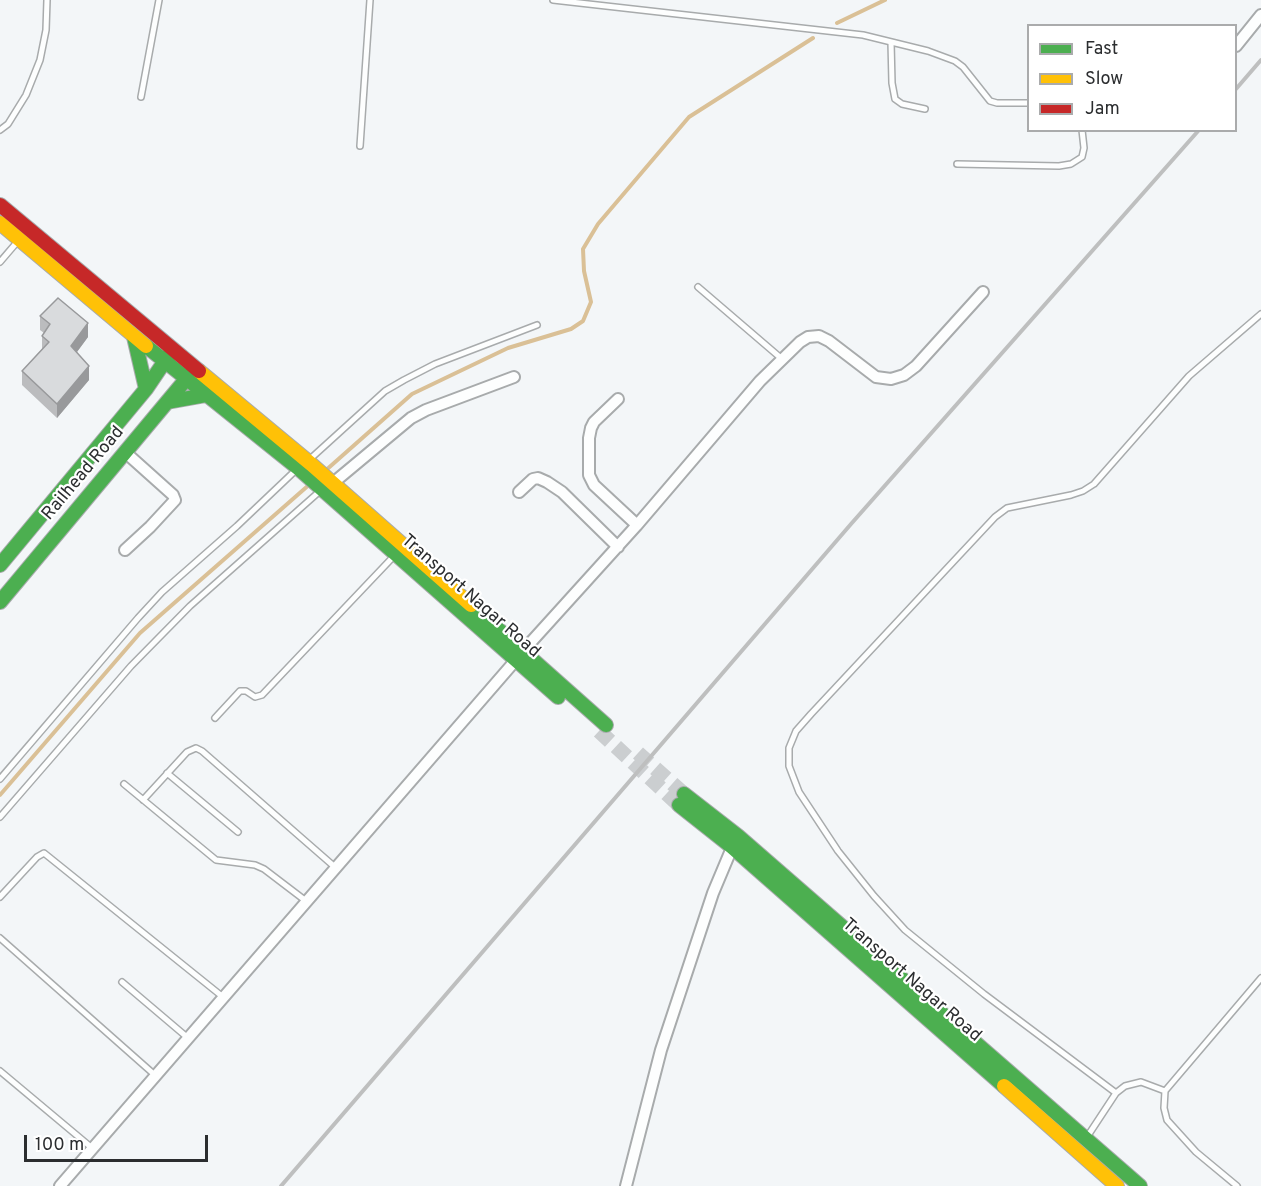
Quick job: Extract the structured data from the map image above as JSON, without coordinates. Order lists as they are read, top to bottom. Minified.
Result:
{"streets":{"main road":["Railhead Road","Transport Nagar Road"]},"legend":["Fast","Slow","Jam"],"scale_bar":"100 m"}
